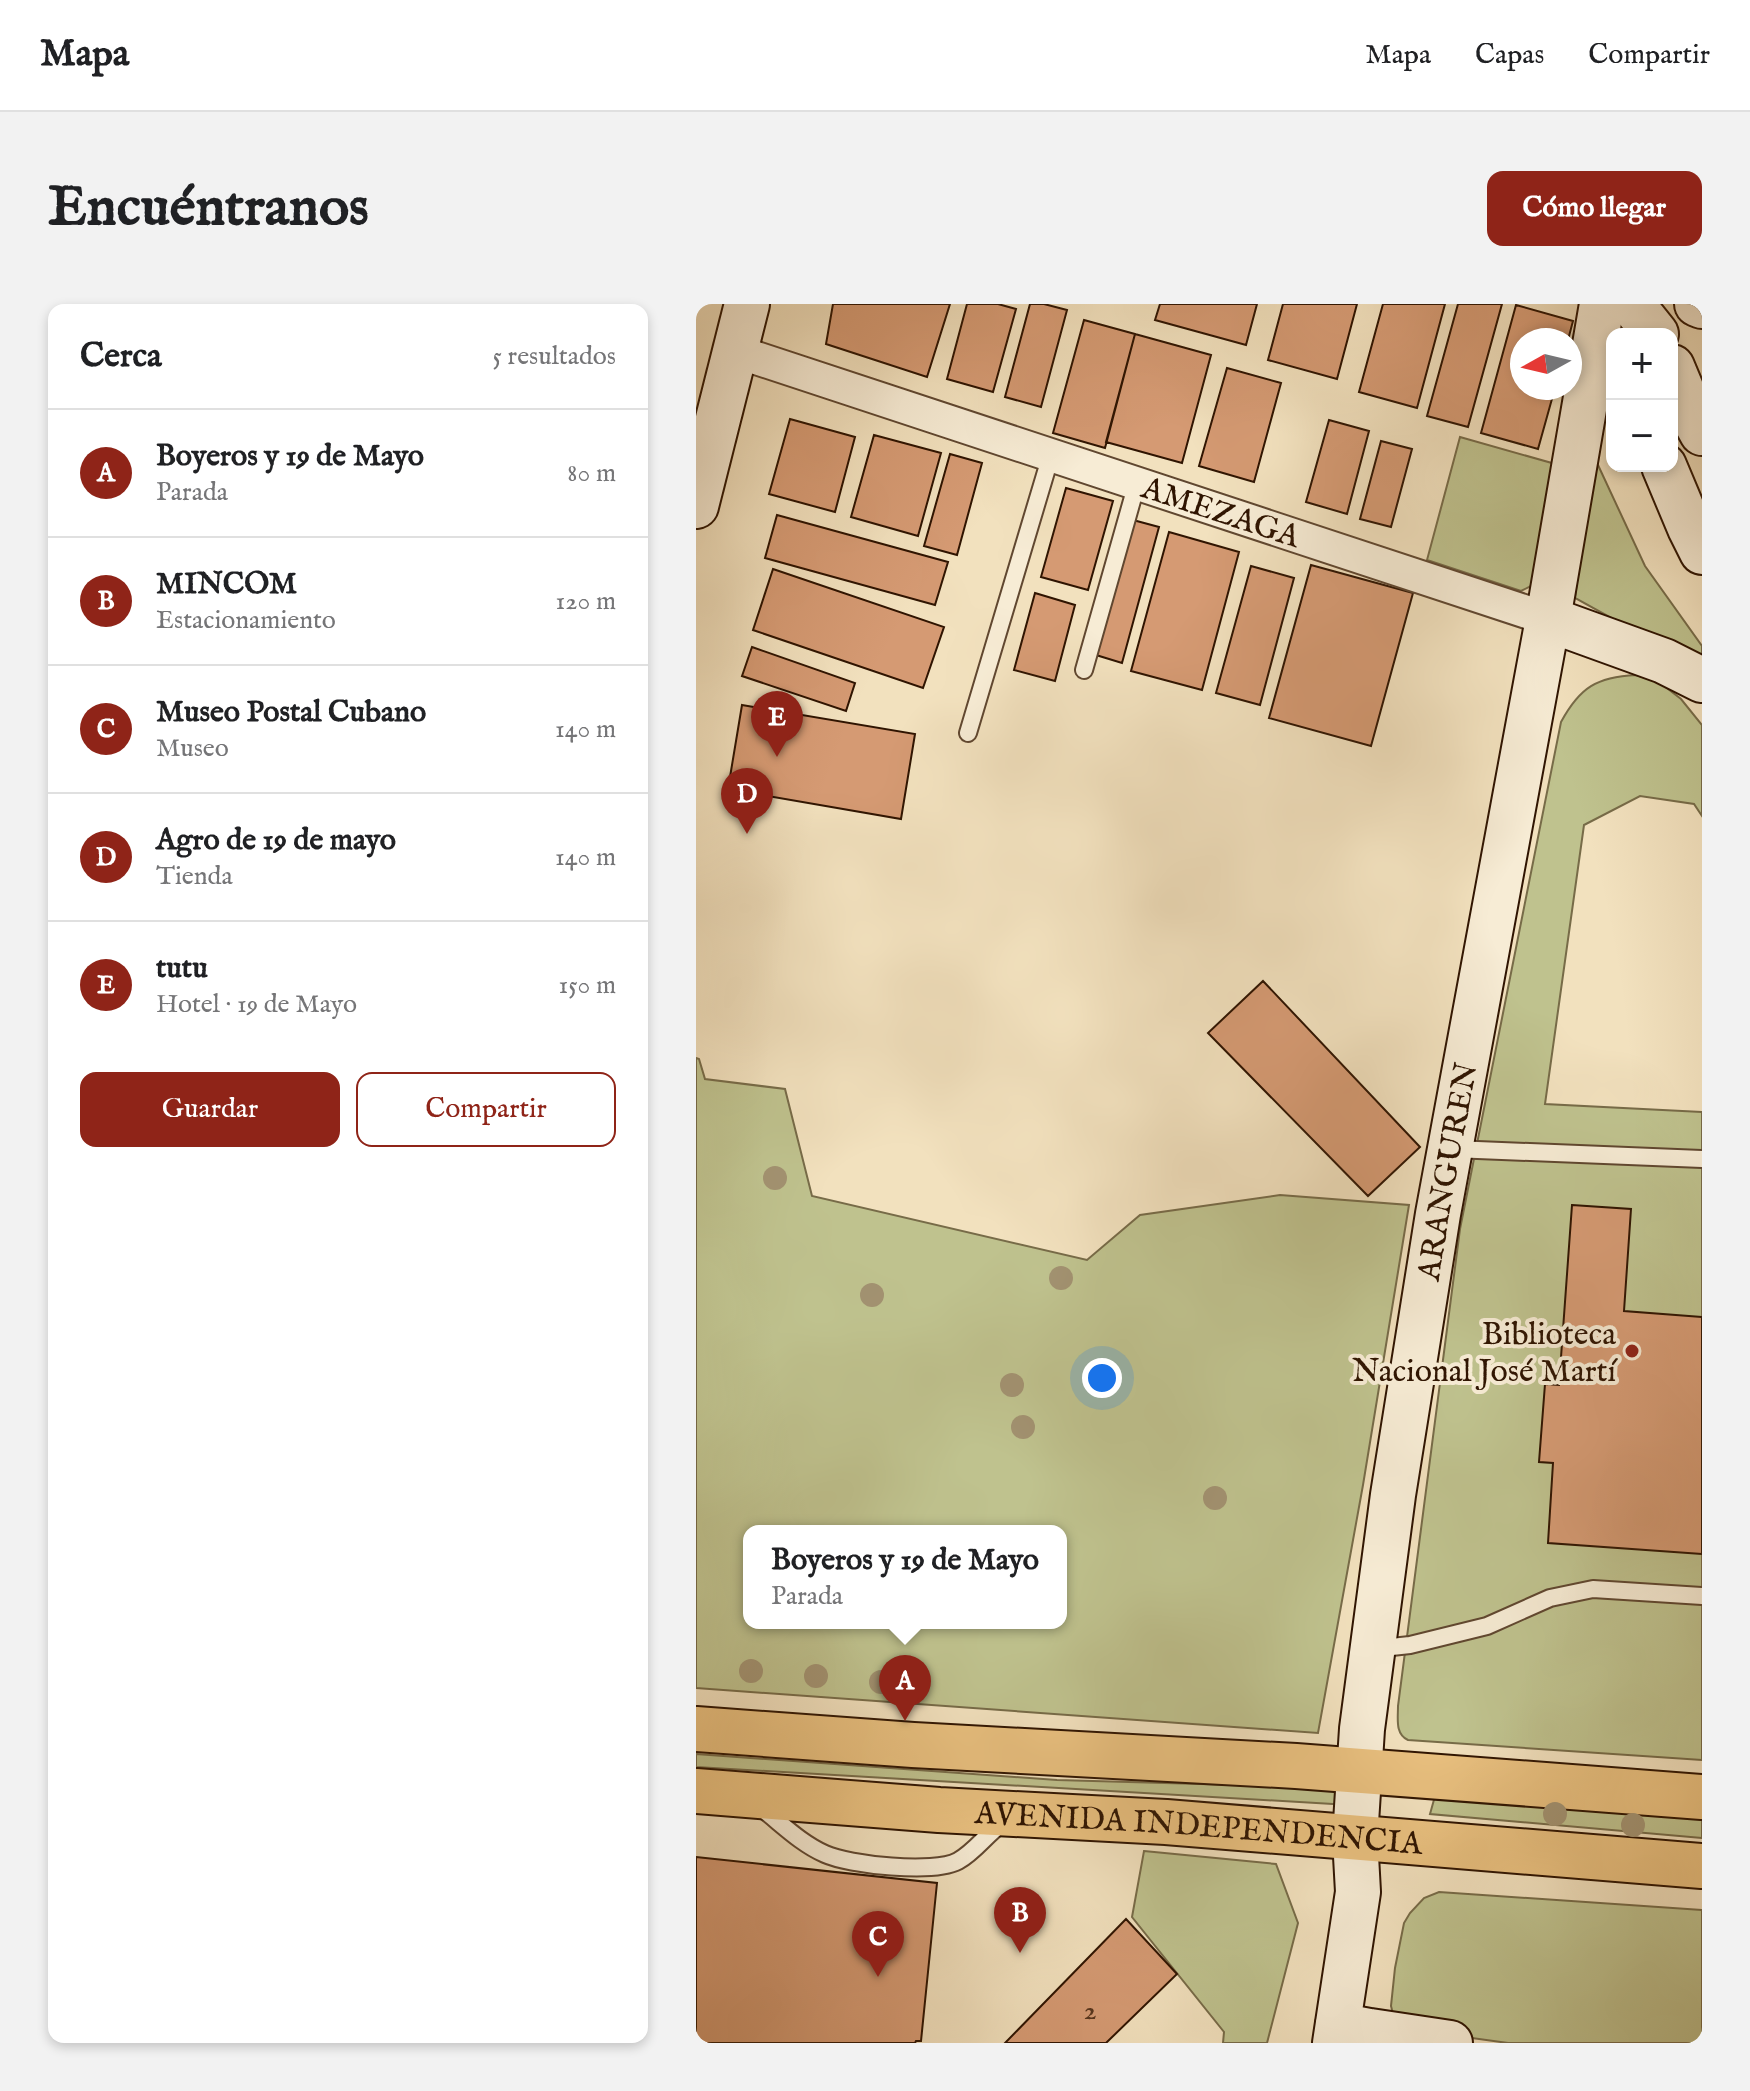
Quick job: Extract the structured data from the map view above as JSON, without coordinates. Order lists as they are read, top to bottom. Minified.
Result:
{"streets":{"main road":["AVENIDA INDEPENDENCIA"],"street":["AMEZAGA","ARANGUREN"]},"crossings":[["AMEZAGA","ARANGUREN"],["ARANGUREN","AVENIDA INDEPENDENCIA"]],"places":["Biblioteca Nacional José Martí"],"house_numbers":["2"],"north":"left","page":{"header":"Mapa","nav":["Mapa","Capas","Compartir"],"buttons":["Cómo llegar",["Guardar","Compartir"]],"title":"Encuéntranos","heading":["Cerca","5 resultados"],"map_buttons":["+","−"],"list":[{"mark":"A","name":"Boyeros y 19 de Mayo","note":"Parada","value":"80 m"},{"mark":"B","name":"MINCOM","note":"Estacionamiento","value":"120 m"},{"mark":"C","name":"Museo Postal Cubano","note":"Museo","value":"140 m"},{"mark":"D","name":"Agro de 19 de mayo","note":"Tienda","value":"140 m"},{"mark":"E","name":"tutu","note":"Hotel · 19 de Mayo","value":"150 m"}],"pins":["E","D","A","B","C"],"popup":["Boyeros y 19 de Mayo","Parada"]}}
